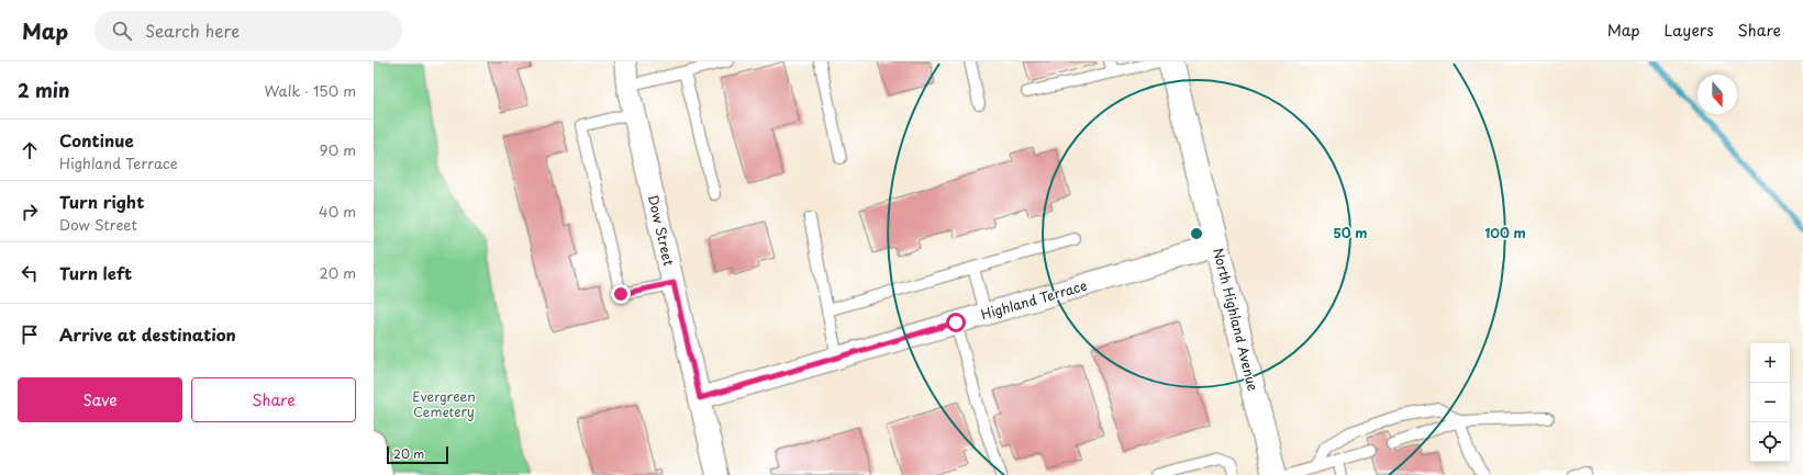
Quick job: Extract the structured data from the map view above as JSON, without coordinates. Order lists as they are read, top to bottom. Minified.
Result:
{"streets":{"street":["Dow Street","Highland Terrace","North Highland Avenue"]},"crossings":[["Dow Street","Highland Terrace"],["Highland Terrace","North Highland Avenue"]],"parks":["Evergreen Cemetery"],"scale_bar":"20 m","north":"bottom","page":{"header":"Map","search":"Search here","nav":["Map","Layers","Share"],"heading":["2 min","Walk · 150 m"],"list":[["Continue","Highland Terrace","90 m"],["Turn right","Dow Street","40 m"],["Turn left","20 m"],"Arrive at destination"],"map_buttons":["+","−"],"buttons":["Save","Share"],"scale":"20 m"},"rings":["50 m","100 m"]}
